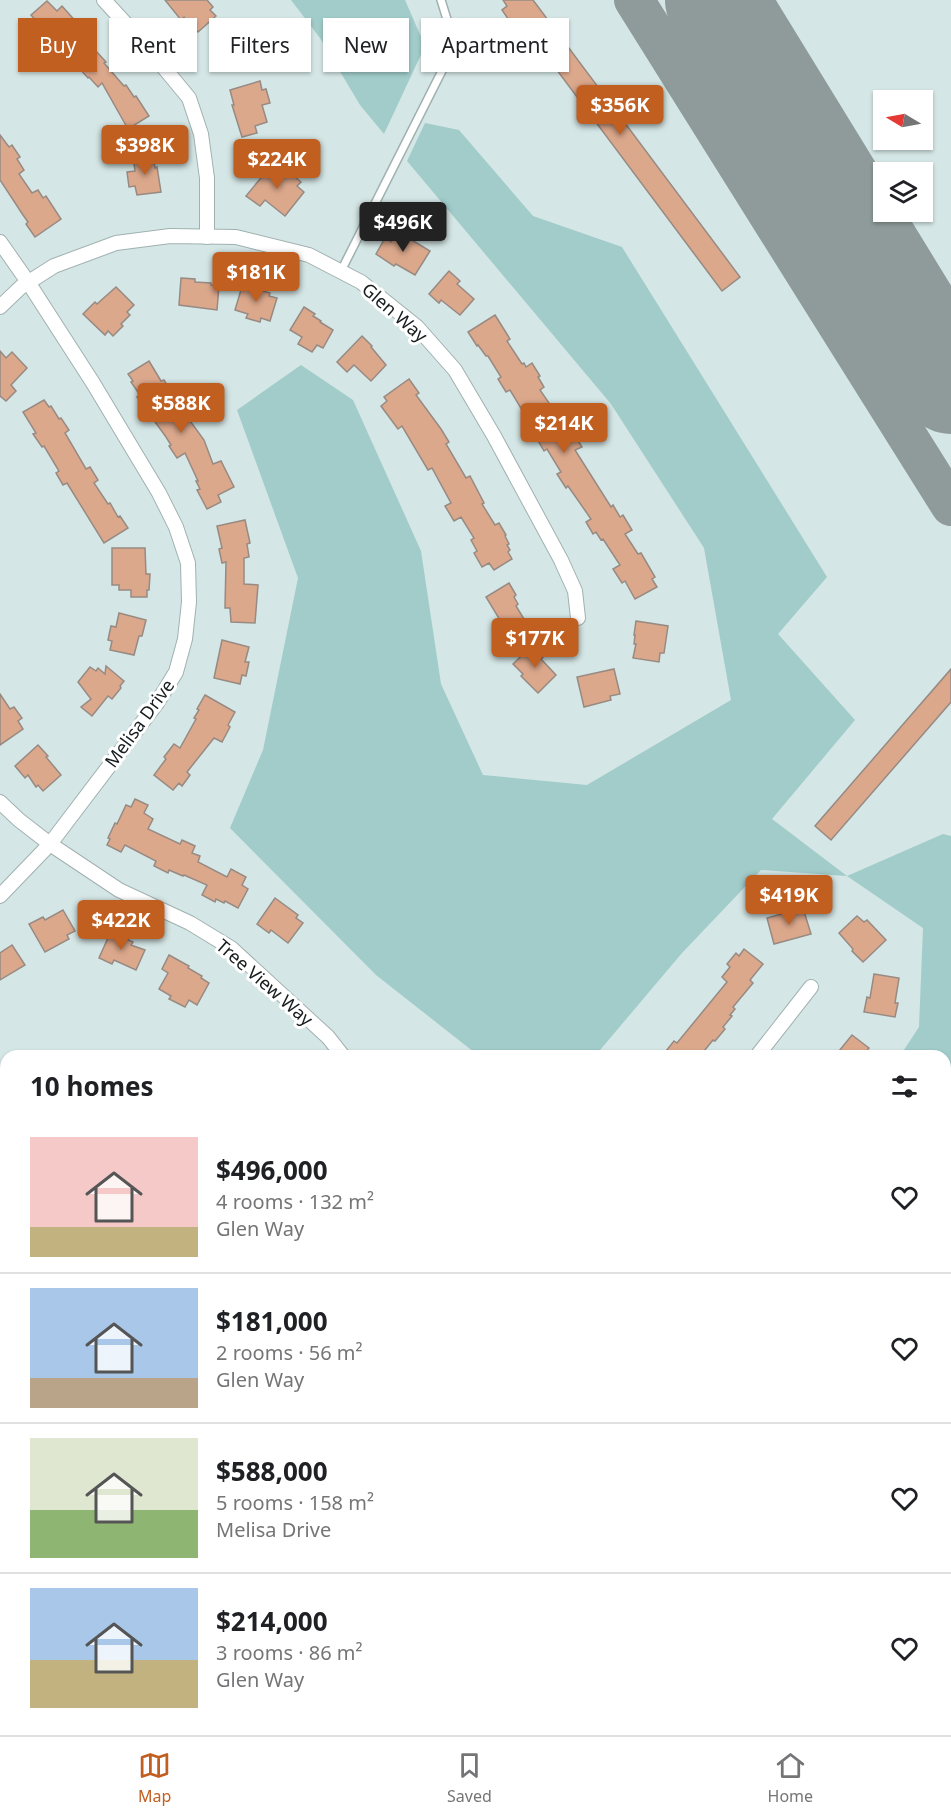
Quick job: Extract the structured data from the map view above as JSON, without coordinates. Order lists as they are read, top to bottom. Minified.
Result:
{"streets":{"street":["Glen Way","Melisa Drive","Tree View Way"]},"crossings":[["Glen Way","Melisa Drive"],["Melisa Drive","Tree View Way"]],"north":"left","page":{"chip":["Buy","Rent","Filters","New","Apartment"],"price":["$356K","$398K","$224K","$496K","$181K","$588K","$214K","$177K","$419K","$422K"],"heading":"10 homes","list":[{"name":"$496,000","note":"4 rooms · 132 m² · Glen Way"},{"name":"$181,000","note":"2 rooms · 56 m² · Glen Way"},{"name":"$588,000","note":"5 rooms · 158 m² · Melisa Drive"},{"name":"$214,000","note":"3 rooms · 86 m² · Glen Way"}],"tabs":["Map","Saved","Home"]}}
